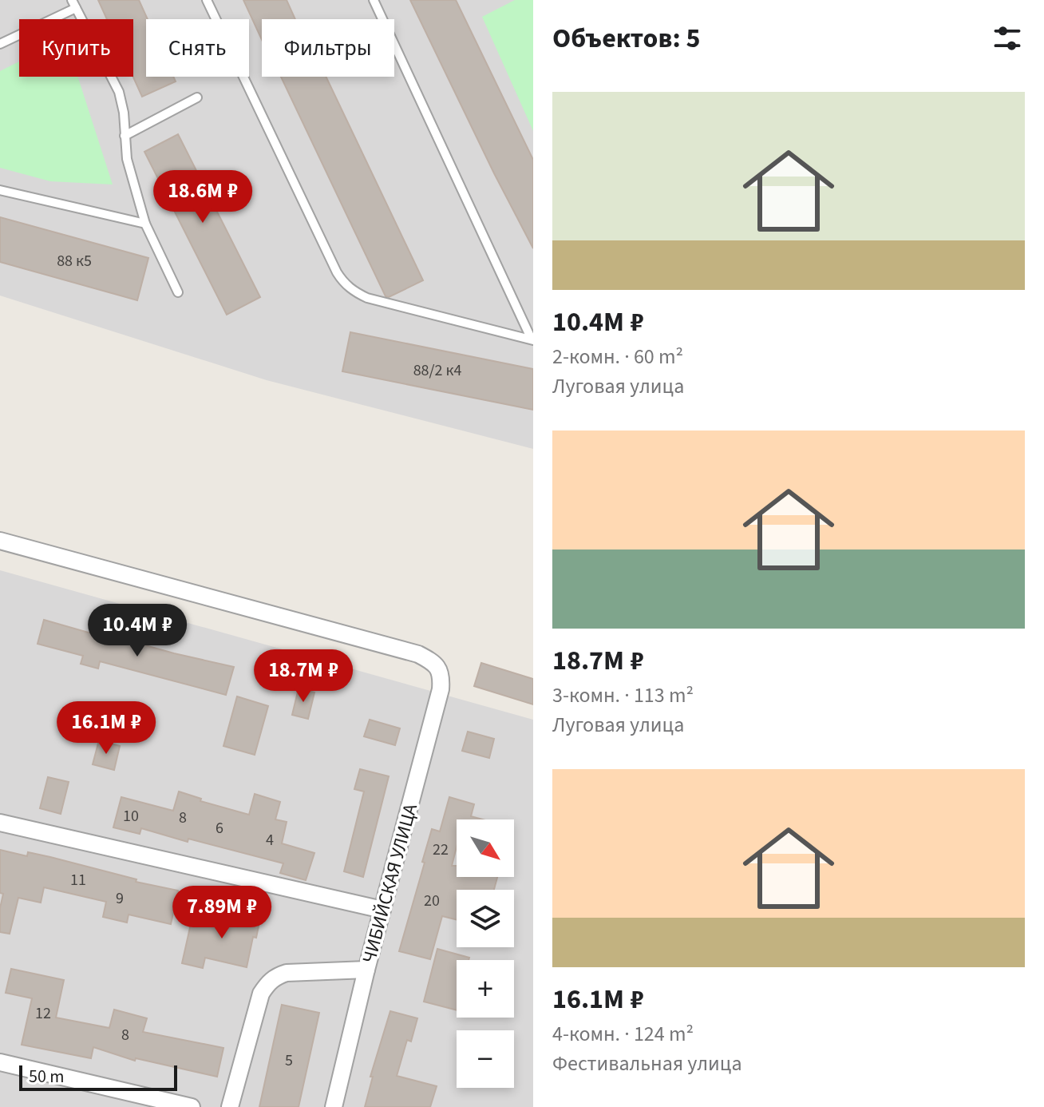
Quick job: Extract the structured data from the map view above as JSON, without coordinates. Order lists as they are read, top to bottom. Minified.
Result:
{"streets":{"street":["ЧИБИЙСКАЯ УЛИЦА"]},"house_numbers":["88 к5","88/2 к4","10","8","6","4","22","11","9","20","12","8","5"],"scale_bar":"50 m","north":"bottom right","page":{"heading":"Объектов: 5","chip":["Купить","Снять","Фильтры"],"list":[{"name":"10.4M ₽","note":"2-комн. · 60 m² · Луговая улица"},{"name":"18.7M ₽","note":"3-комн. · 113 m² · Луговая улица"},{"name":"16.1M ₽","note":"4-комн. · 124 m² · Фестивальная улица"}],"price":["18.6M ₽","10.4M ₽","18.7M ₽","16.1M ₽","7.89M ₽"],"map_buttons":["+","−"],"scale":"50 m"}}
